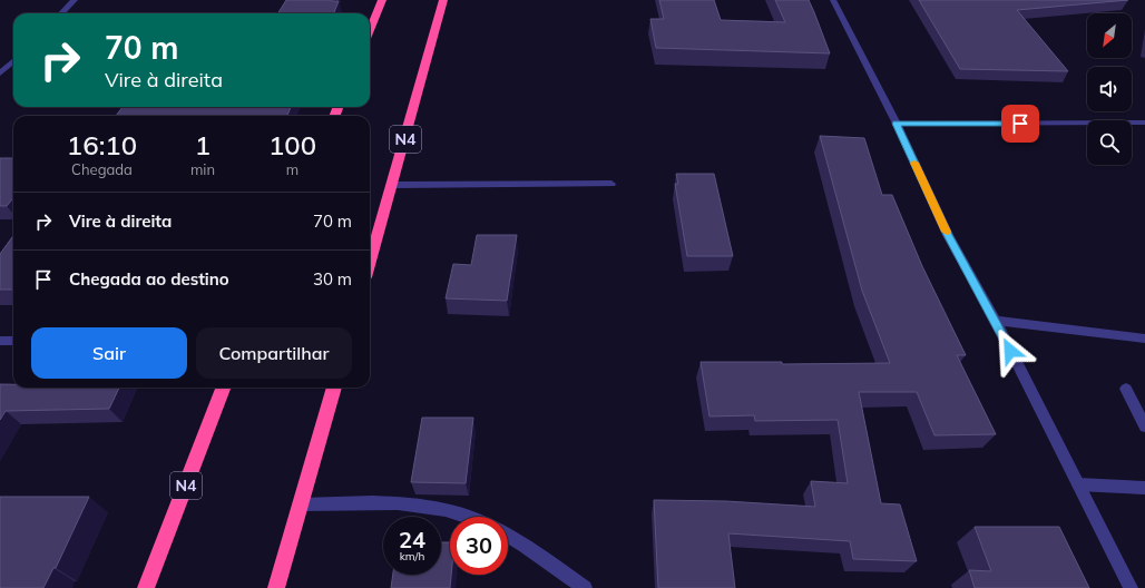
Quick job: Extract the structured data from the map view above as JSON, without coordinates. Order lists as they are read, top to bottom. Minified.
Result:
{"streets":{"highway":["N4"]},"north":"bottom left","page":{"turn":["70 m","Vire à direita"],"eta":["16:10","Chegada","1","min","100","m"],"list":[{"name":"Vire à direita","value":"70 m"},{"name":"Chegada ao destino","value":"30 m"}],"buttons":["Sair","Compartilhar"],"speed":"24 km/h","limit":"30"}}
